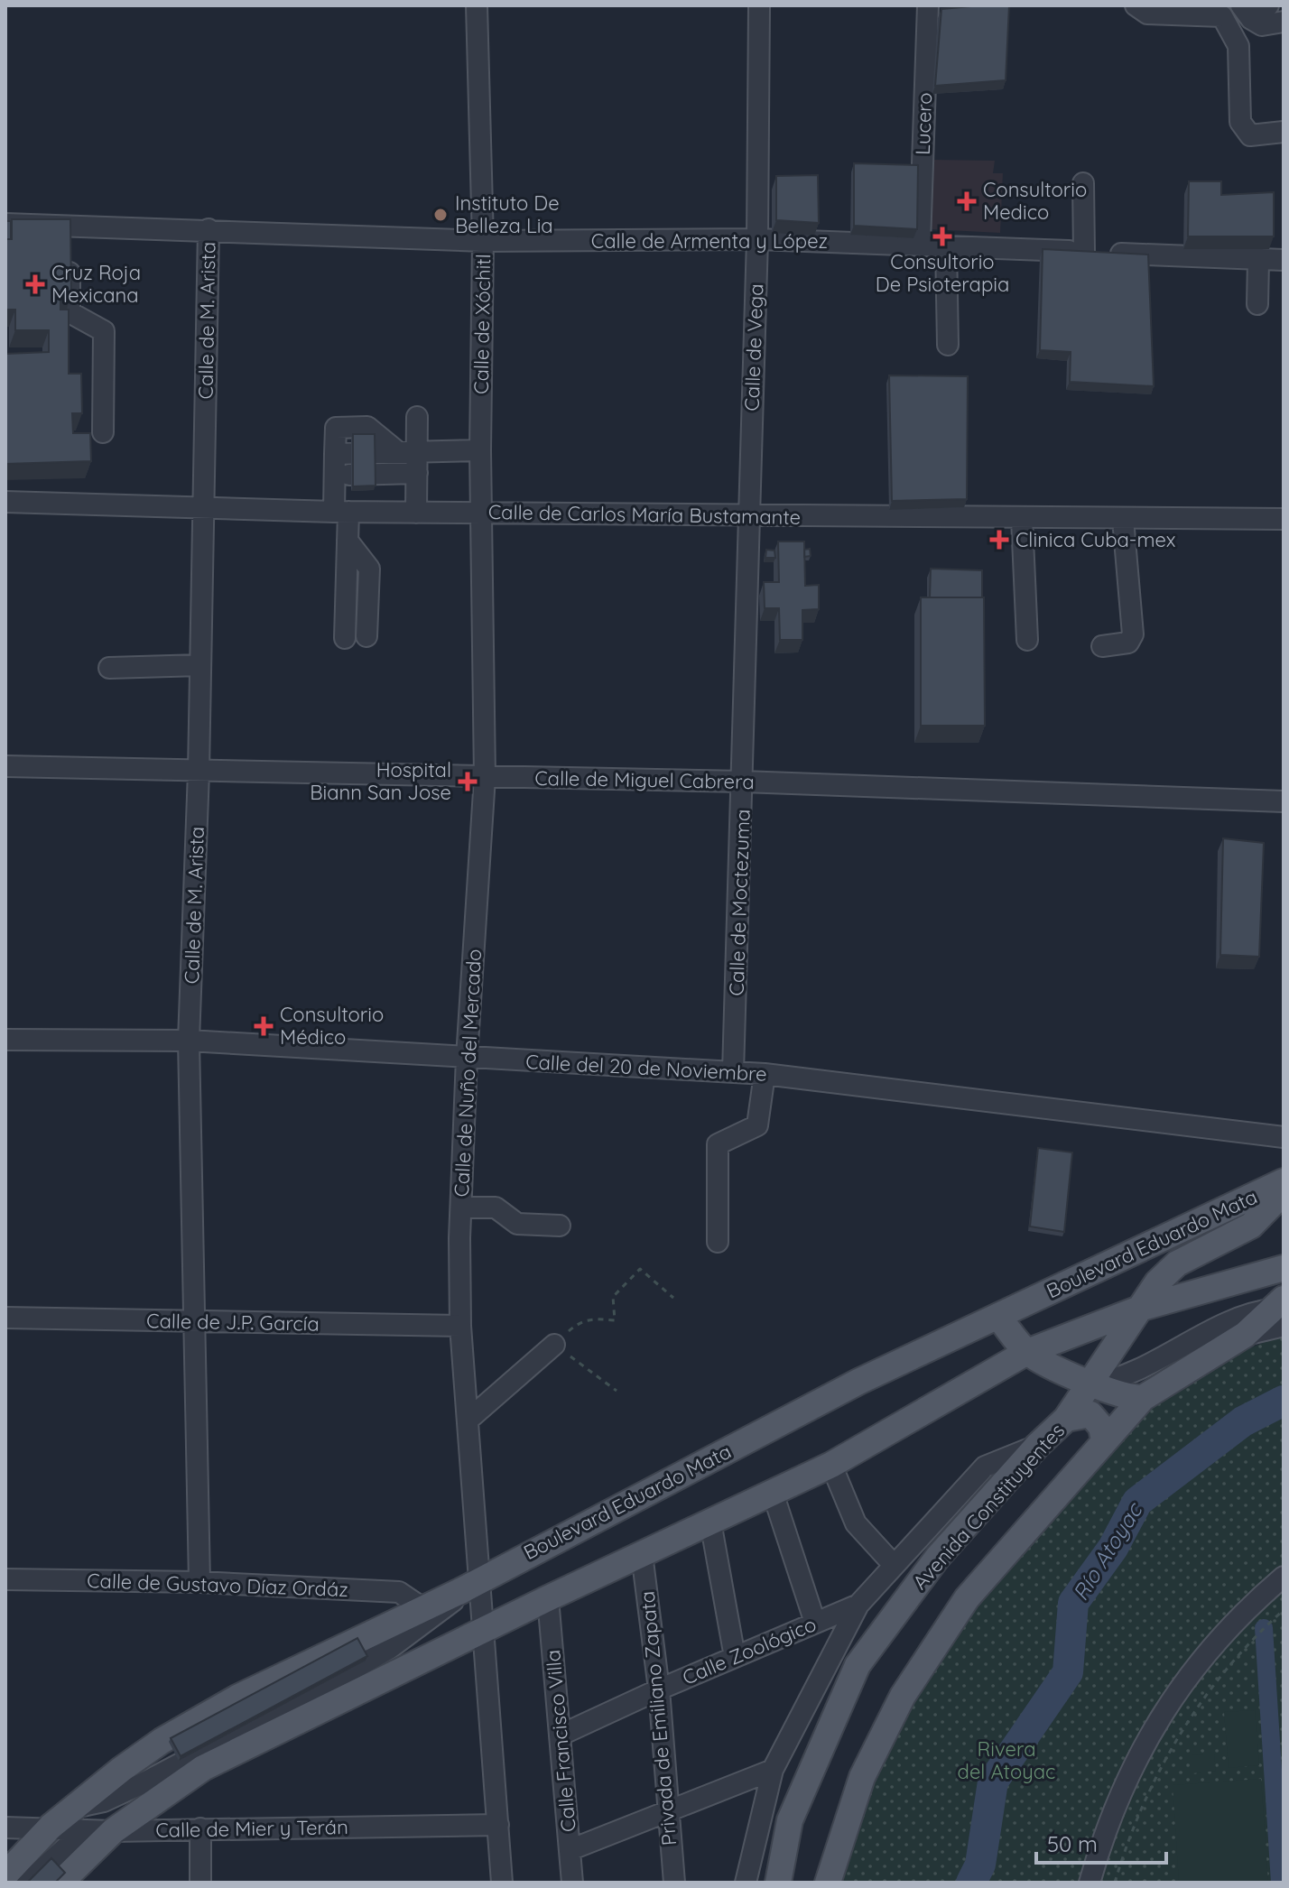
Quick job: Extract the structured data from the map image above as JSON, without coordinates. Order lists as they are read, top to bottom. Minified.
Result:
{"streets":{"main road":["Boulevard Eduardo Mata","Avenida Constituyentes"],"street":["Lucero","Calle de Armenta y López","Calle de M. Arista","Calle de Xóchitl","Calle de Vega","Calle de Carlos María Bustamante","Calle de Miguel Cabrera","Calle de Moctezuma","Calle del 20 de Noviembre","Calle de Nuño del Mercado","Calle de J.P. García","Calle de Gustavo Díaz Ordáz","Calle Zoológico","Privada de Emiliano Zapata","Calle Francisco Villa","Calle de Mier y Terán"]},"crossings":[["Lucero","Calle de Armenta y López"],["Calle de Armenta y López","Calle de M. Arista"],["Calle de Armenta y López","Calle de Xóchitl"],["Calle de Armenta y López","Calle de Vega"],["Calle de M. Arista","Calle de Carlos María Bustamante"],["Calle de M. Arista","Calle de Miguel Cabrera"],["Calle de M. Arista","Calle del 20 de Noviembre"],["Calle de M. Arista","Calle de J.P. García"],["Calle de M. Arista","Calle de Gustavo Díaz Ordáz"],["Calle de Xóchitl","Calle de Carlos María Bustamante"],["Calle de Xóchitl","Calle de Nuño del Mercado"],["Calle de Vega","Calle de Carlos María Bustamante"],["Calle de Vega","Calle de Moctezuma"],["Calle de Carlos María Bustamante","Calle de Moctezuma"],["Calle de Carlos María Bustamante","Calle de Nuño del Mercado"],["Calle de Miguel Cabrera","Calle de Moctezuma"],["Calle de Miguel Cabrera","Calle de Nuño del Mercado"],["Calle de Moctezuma","Calle del 20 de Noviembre"],["Calle del 20 de Noviembre","Calle de Nuño del Mercado"],["Calle de Nuño del Mercado","Boulevard Eduardo Mata"],["Calle de Nuño del Mercado","Calle de J.P. García"],["Calle de Nuño del Mercado","Calle de Mier y Terán"],["Boulevard Eduardo Mata","Calle de Gustavo Díaz Ordáz"],["Boulevard Eduardo Mata","Calle de Mier y Terán"],["Calle Zoológico","Privada de Emiliano Zapata"],["Calle Zoológico","Calle Francisco Villa"]],"water":["Río Atoyac"],"parks":["Rivera del Atoyac"],"places":{"health":["Consultorio Medico","Consultorio De Psioterapia","Cruz Roja Mexicana","Clinica Cuba-mex","Hospital Biann San Jose","Consultorio Médico"],"other":["Instituto De Belleza Lia"]},"scale_bar":"50 m"}
